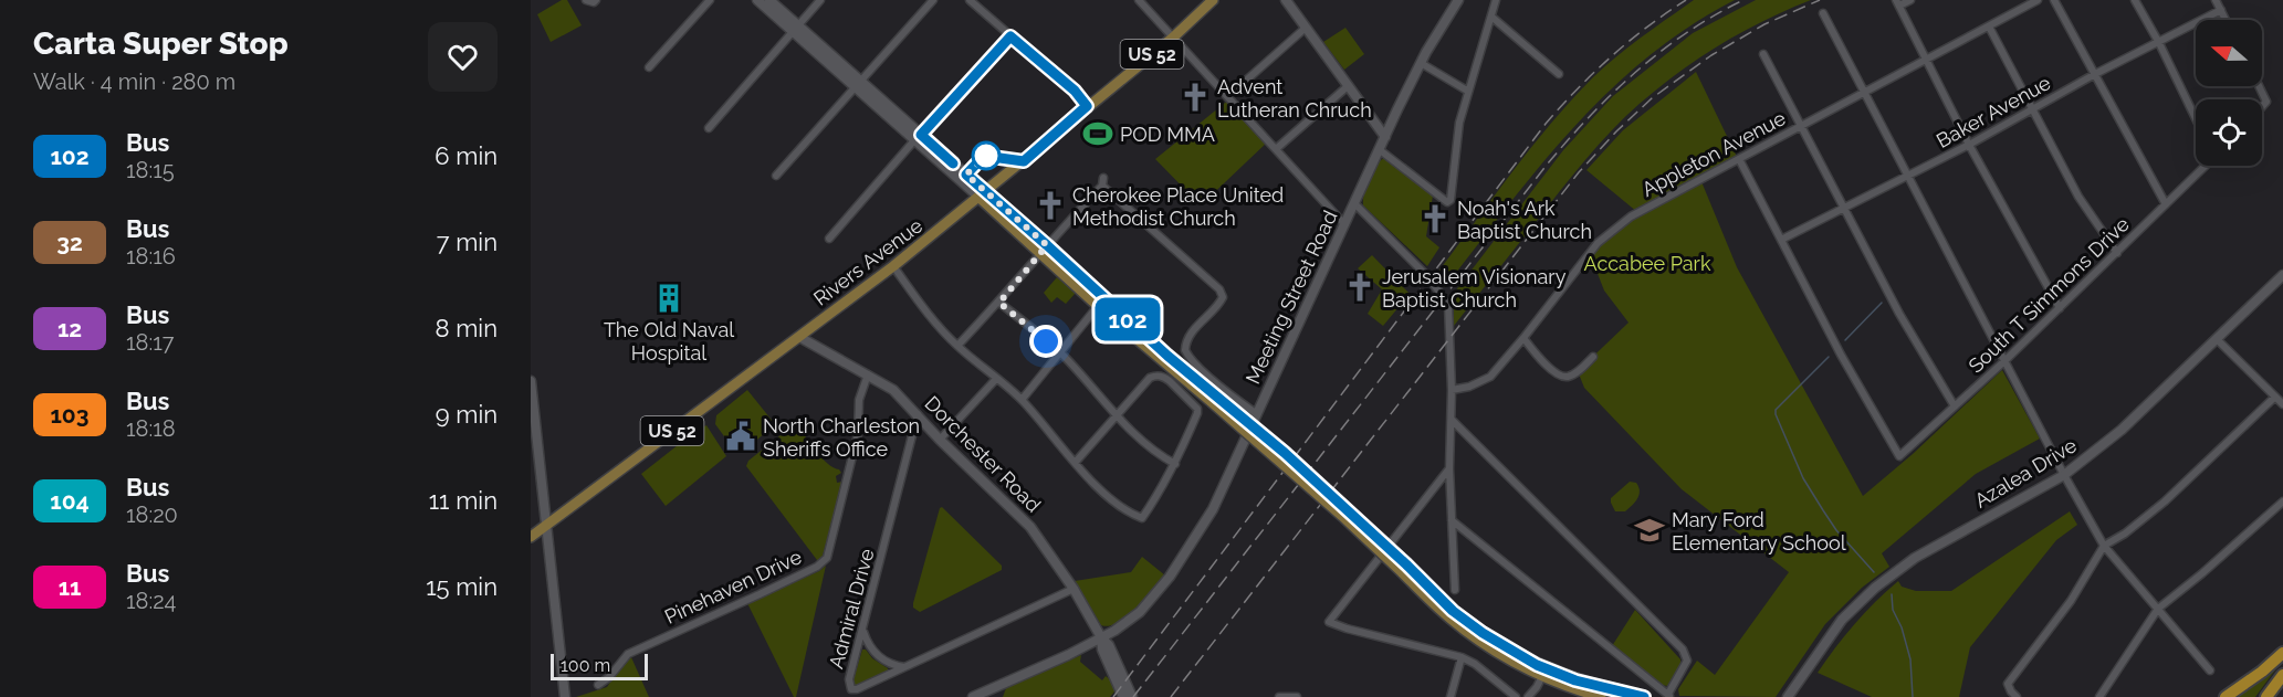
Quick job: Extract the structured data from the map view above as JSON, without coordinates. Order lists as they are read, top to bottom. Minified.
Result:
{"streets":{"main road":["US 52","Rivers Avenue"],"street":["Baker Avenue","Appleton Avenue","South T Simmons Drive","Meeting Street Road","Dorchester Road","Azalea Drive","Pinehaven Drive","Admiral Drive"]},"crossings":[["Baker Avenue","South T Simmons Drive"],["Rivers Avenue","Dorchester Road"],["Meeting Street Road","Dorchester Road"],["Dorchester Road","Pinehaven Drive"],["Dorchester Road","Admiral Drive"]],"parks":["Accabee Park"],"places":{"church":["Advent Lutheran Chruch","Cherokee Place United Methodist Church","Noah's Ark Baptist Church","Jerusalem Visionary Baptist Church"],"sports":["POD MMA"],"building":["The Old Naval Hospital"],"public building":["North Charleston Sheriffs Office"],"school or university":["Mary Ford Elementary School"]},"lines":["bus line 102"],"scale_bar":"100 m","north":"left","page":{"heading":["Carta Super Stop","Walk · 4 min · 280 m"],"on_map":"102","list":[{"mark":"102","name":"Bus","note":"18:15","value":"6 min"},{"mark":"32","name":"Bus","note":"18:16","value":"7 min"},{"mark":"12","name":"Bus","note":"18:17","value":"8 min"},{"mark":"103","name":"Bus","note":"18:18","value":"9 min"},{"mark":"104","name":"Bus","note":"18:20","value":"11 min"},{"mark":"11","name":"Bus","note":"18:24","value":"15 min"}],"scale":"100 m"}}
